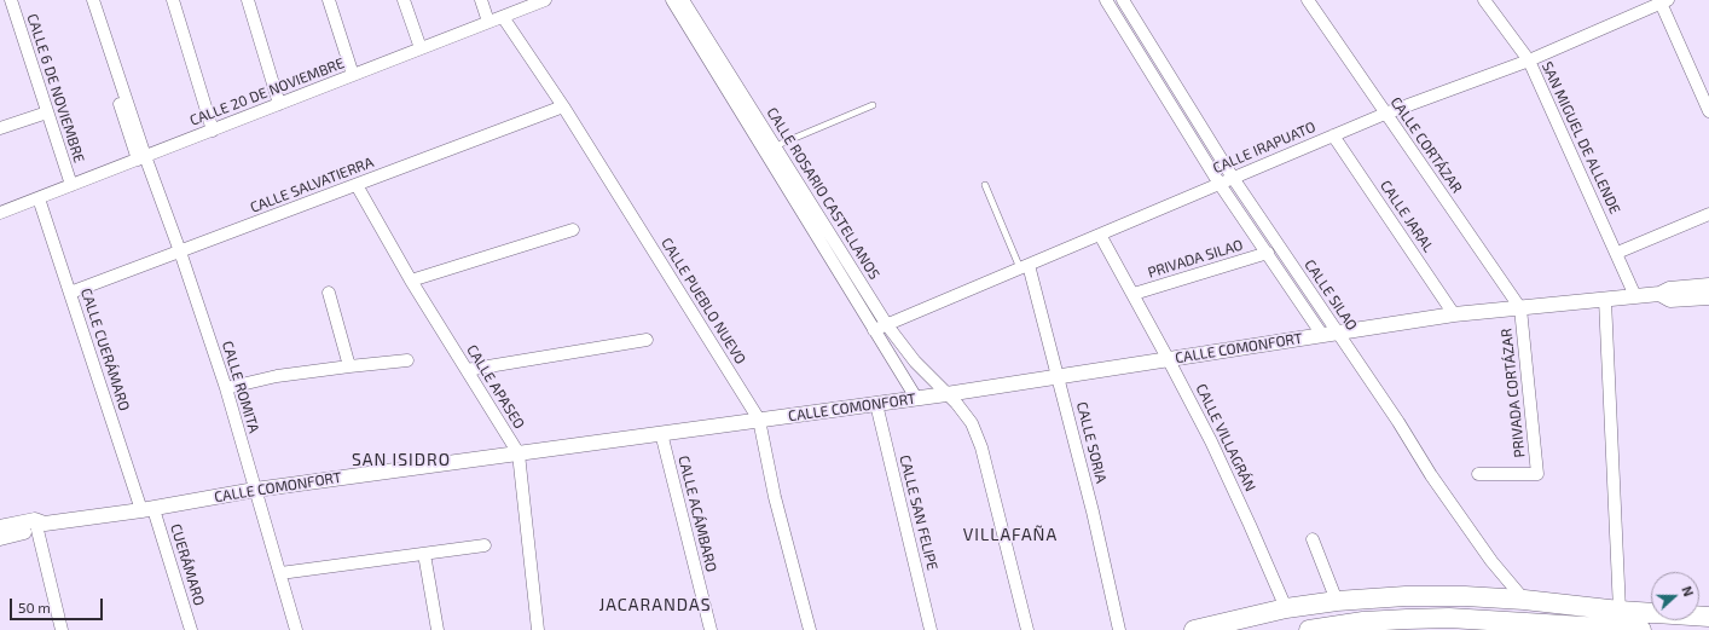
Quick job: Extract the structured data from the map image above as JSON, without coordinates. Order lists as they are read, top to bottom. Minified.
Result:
{"streets":{"street":["CALLE 6 DE NOVIEMBRE","CALLE 20 DE NOVIEMBRE","SAN MIGUEL DE ALLENDE","CALLE CORTÁZAR","CALLE IRAPUATO","CALLE SALVATIERRA","CALLE ROSARIO CASTELLANOS","CALLE JARAL","PRIVADA SILAO","CALLE SILAO","CALLE PUEBLO NUEVO","CALLE COMONFORT","CALLE CUERÁMARO","CALLE ROMITA","CALLE APASEO","PRIVADA CORTÁZAR","CALLE VILLAGRÁN","CALLE SORIA","CALLE SAN FELIPE","CALLE ACÁMBARO","CUERÁMARO"]},"crossings":[["CALLE 6 DE NOVIEMBRE","CALLE 20 DE NOVIEMBRE"],["CALLE 20 DE NOVIEMBRE","CALLE PUEBLO NUEVO"],["CALLE 20 DE NOVIEMBRE","CALLE CUERÁMARO"],["CALLE 20 DE NOVIEMBRE","CALLE ROMITA"],["SAN MIGUEL DE ALLENDE","CALLE IRAPUATO"],["SAN MIGUEL DE ALLENDE","CALLE COMONFORT"],["CALLE CORTÁZAR","CALLE IRAPUATO"],["CALLE CORTÁZAR","CALLE COMONFORT"],["CALLE CORTÁZAR","PRIVADA CORTÁZAR"],["CALLE IRAPUATO","CALLE ROSARIO CASTELLANOS"],["CALLE IRAPUATO","CALLE JARAL"],["CALLE IRAPUATO","CALLE SILAO"],["CALLE IRAPUATO","CALLE VILLAGRÁN"],["CALLE IRAPUATO","CALLE SORIA"],["CALLE SALVATIERRA","CALLE PUEBLO NUEVO"],["CALLE SALVATIERRA","CALLE CUERÁMARO"],["CALLE SALVATIERRA","CALLE ROMITA"],["CALLE SALVATIERRA","CALLE APASEO"],["CALLE ROSARIO CASTELLANOS","CALLE COMONFORT"],["CALLE JARAL","CALLE COMONFORT"],["PRIVADA SILAO","CALLE SILAO"],["PRIVADA SILAO","CALLE VILLAGRÁN"],["CALLE SILAO","CALLE COMONFORT"],["CALLE PUEBLO NUEVO","CALLE COMONFORT"],["CALLE COMONFORT","CALLE CUERÁMARO"],["CALLE COMONFORT","CALLE ROMITA"],["CALLE COMONFORT","CALLE APASEO"],["CALLE COMONFORT","PRIVADA CORTÁZAR"],["CALLE COMONFORT","CALLE VILLAGRÁN"],["CALLE COMONFORT","CALLE SORIA"],["CALLE COMONFORT","CALLE SAN FELIPE"],["CALLE COMONFORT","CALLE ACÁMBARO"],["CALLE COMONFORT","CUERÁMARO"],["CALLE CUERÁMARO","CUERÁMARO"]],"districts":["SAN ISIDRO","VILLAFAÑA","JACARANDAS"],"scale_bar":"50 m","north":"right"}
